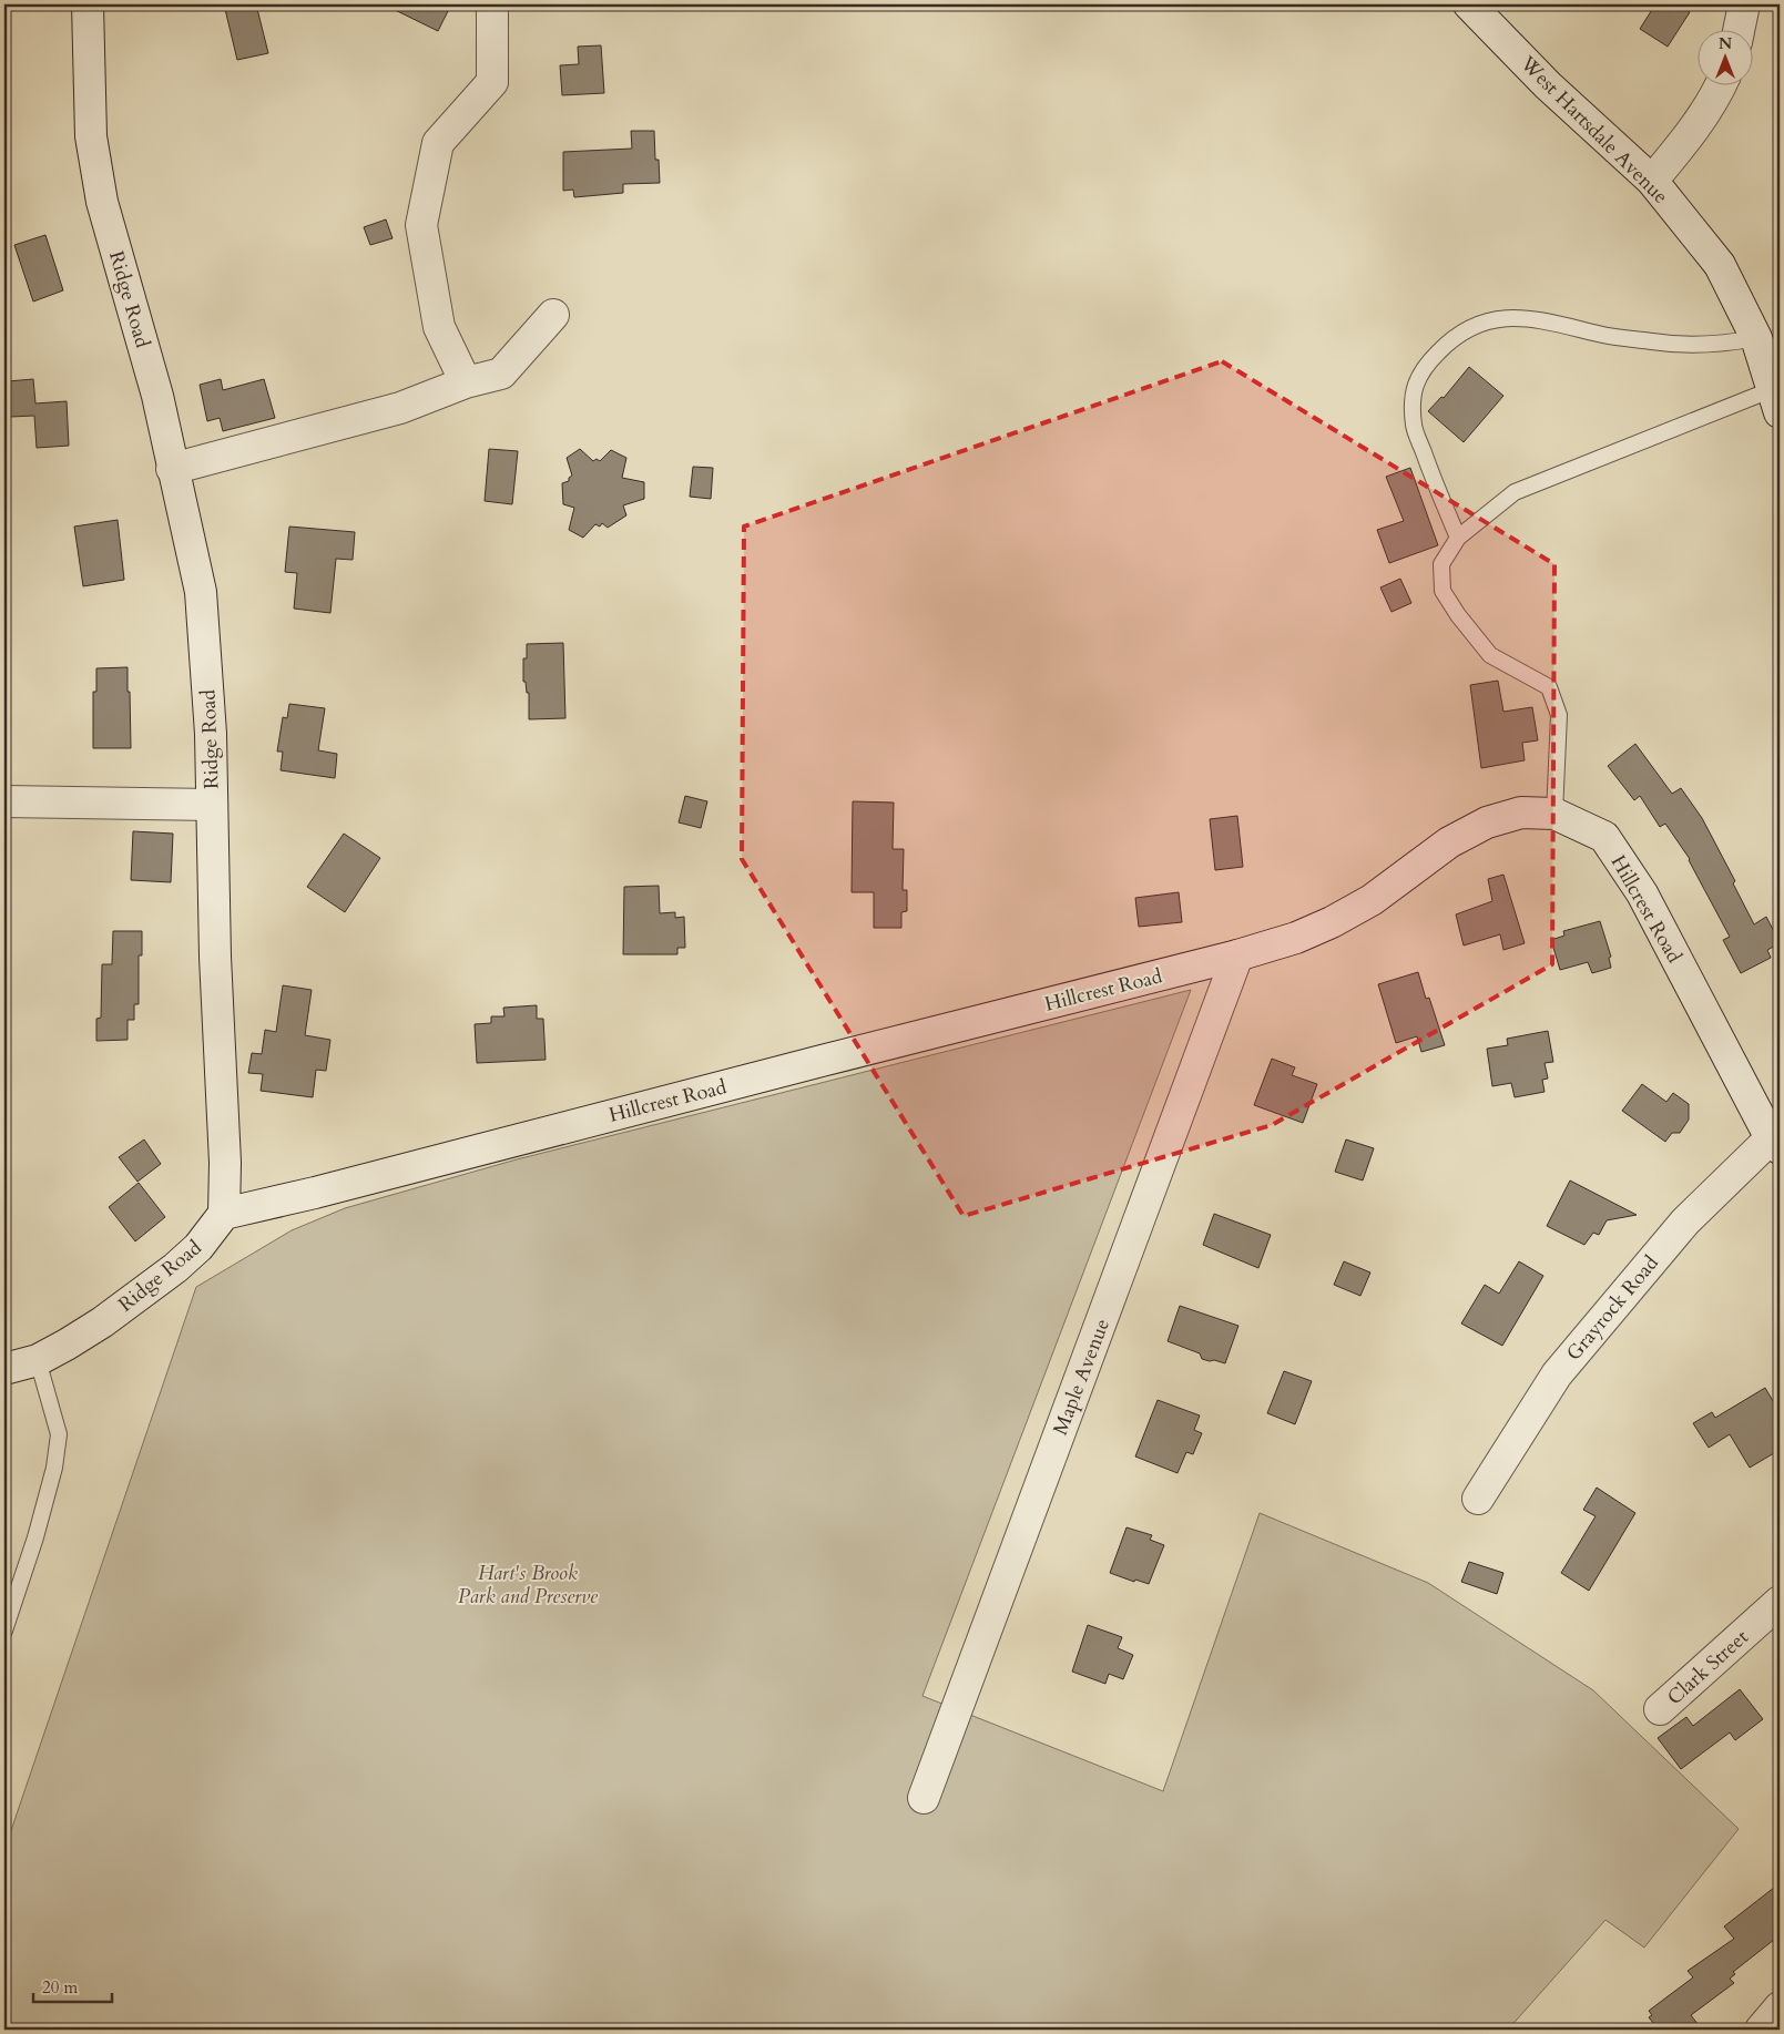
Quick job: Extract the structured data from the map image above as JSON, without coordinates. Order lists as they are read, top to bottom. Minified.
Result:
{"streets":{"street":["West Hartsdale Avenue","Ridge Road","Hillcrest Road","Grayrock Road","Maple Avenue","Clark Street"]},"crossings":[["Ridge Road","Hillcrest Road"],["Hillcrest Road","Grayrock Road"],["Hillcrest Road","Maple Avenue"]],"parks":["Hart's Brook Park and Preserve"],"scale_bar":"20 m","north":"top"}
